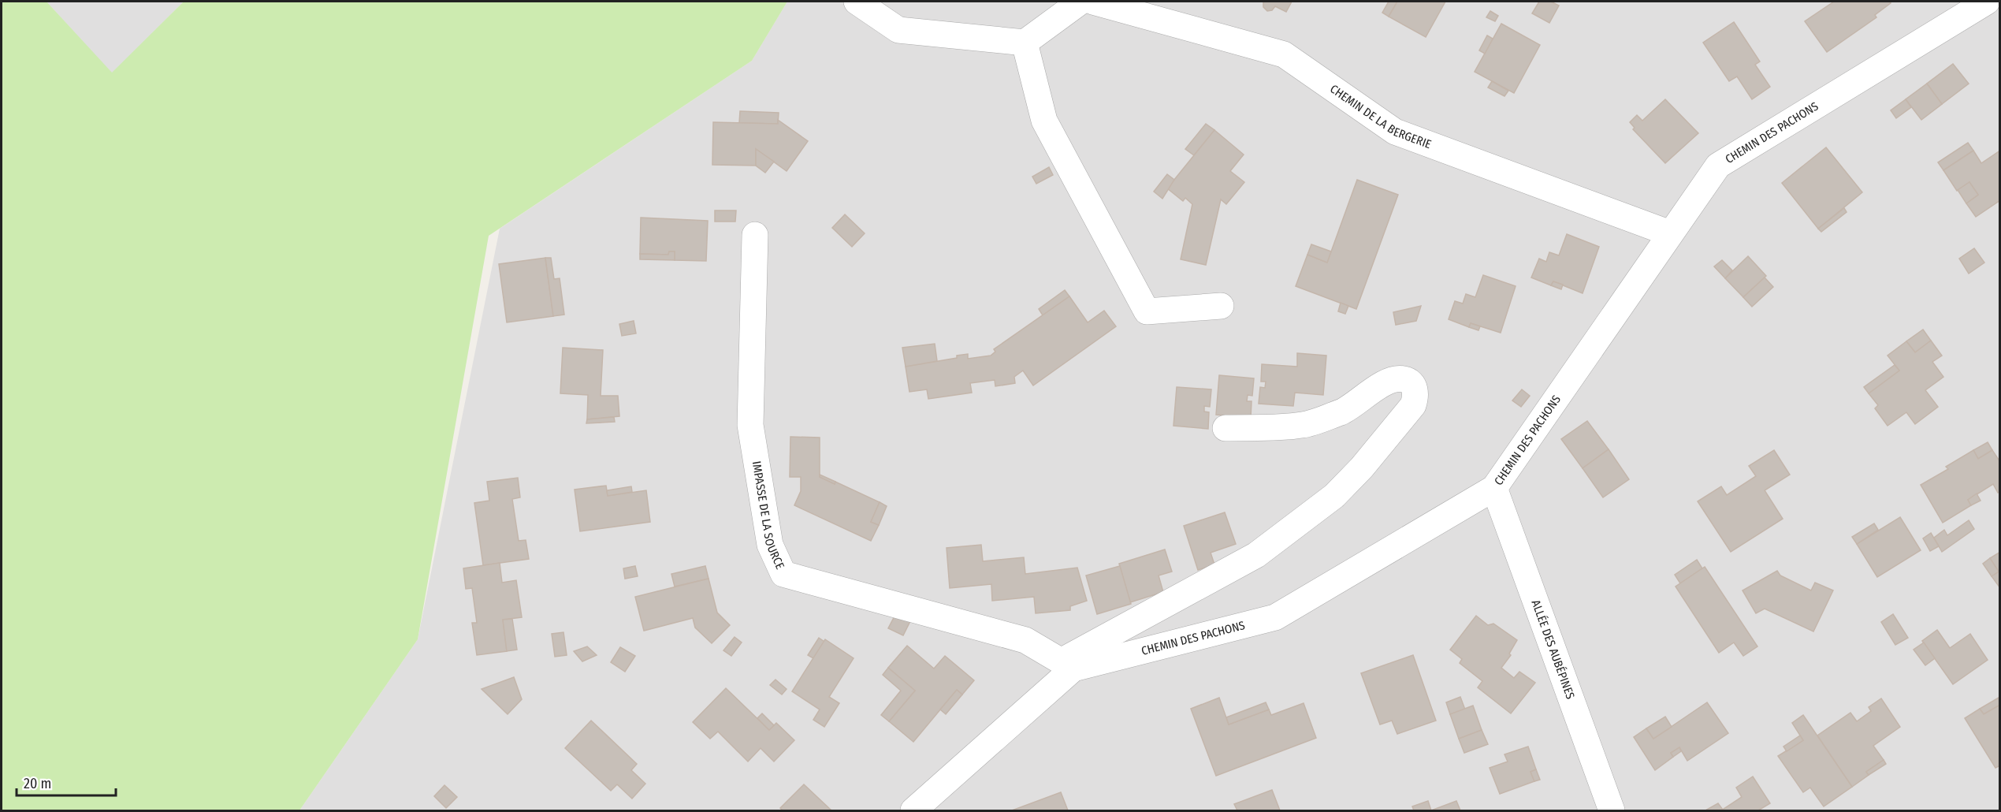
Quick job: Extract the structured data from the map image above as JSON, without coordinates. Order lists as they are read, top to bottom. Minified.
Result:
{"streets":{"street":["CHEMIN DE LA BERGERIE","CHEMIN DES PACHONS","IMPASSE DE LA SOURCE","ALLÉE DES AUBÉPINES"]},"crossings":[["CHEMIN DE LA BERGERIE","CHEMIN DES PACHONS"],["CHEMIN DES PACHONS","IMPASSE DE LA SOURCE"],["CHEMIN DES PACHONS","ALLÉE DES AUBÉPINES"]],"scale_bar":"20 m"}
